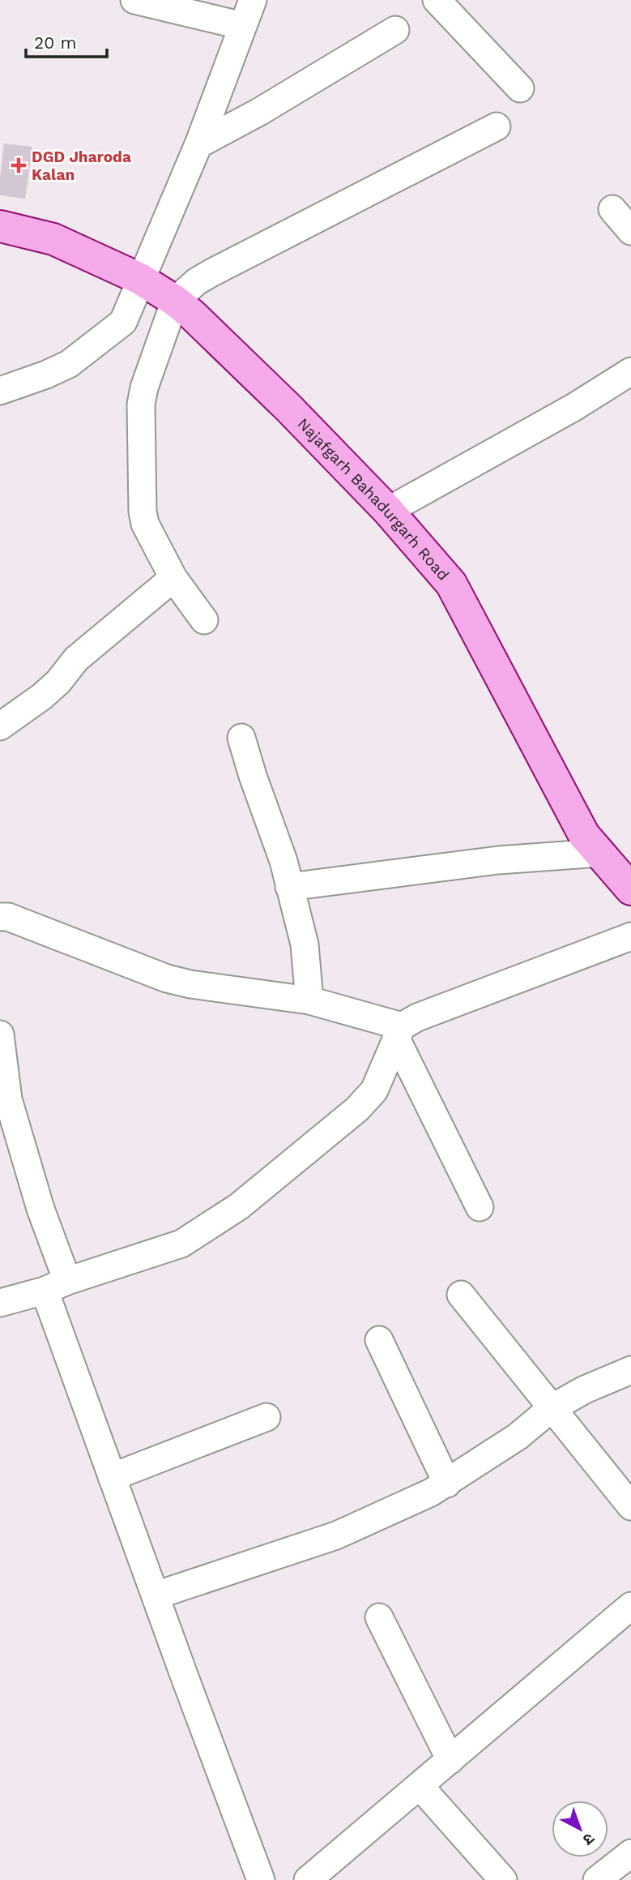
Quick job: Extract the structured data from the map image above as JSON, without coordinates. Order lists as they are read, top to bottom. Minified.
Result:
{"streets":{"main road":["Najafgarh Bahadurgarh Road"]},"places":{"health":["DGD Jharoda Kalan"]},"scale_bar":"20 m","north":"bottom right"}
